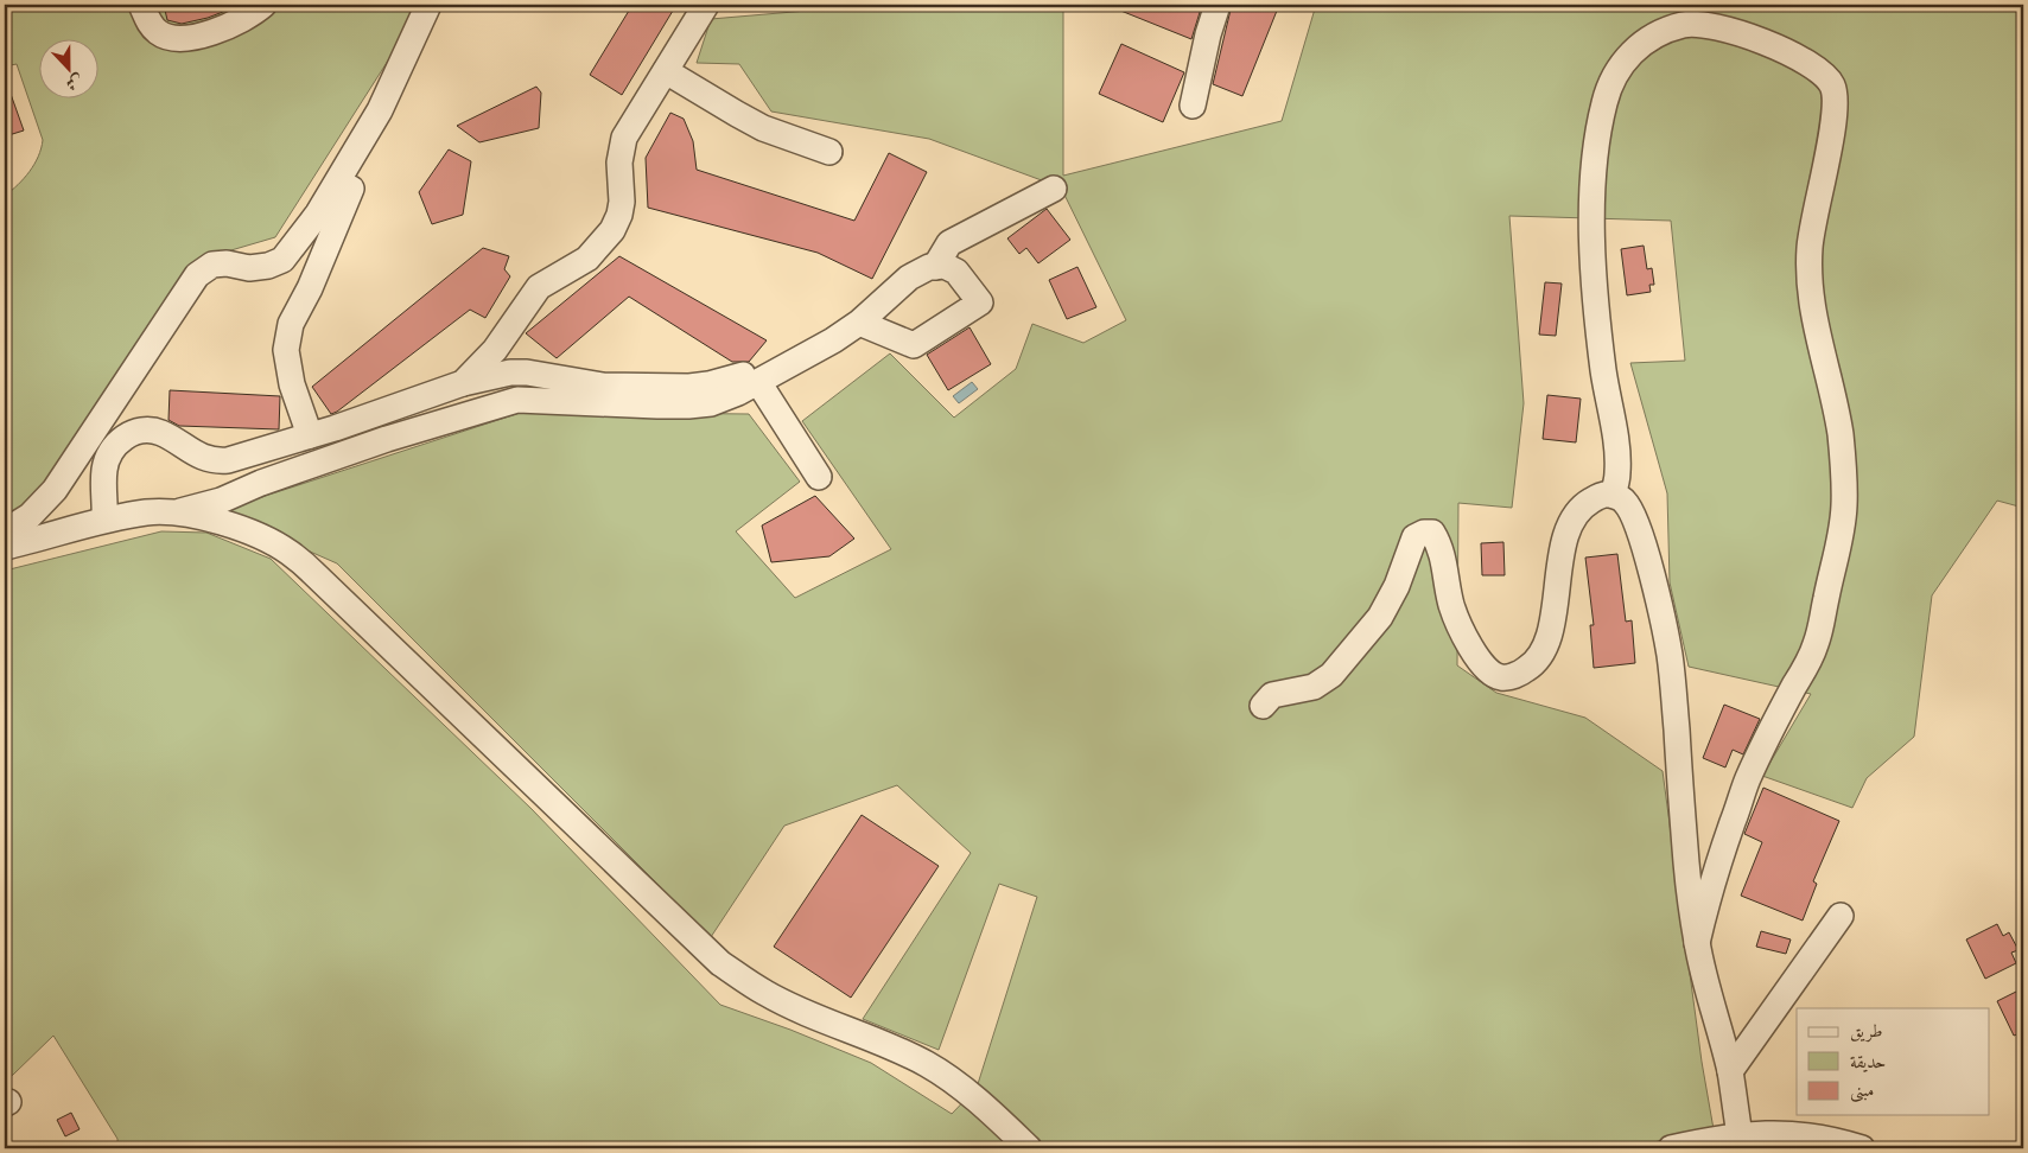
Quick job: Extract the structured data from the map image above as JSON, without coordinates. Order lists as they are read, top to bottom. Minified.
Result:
{"legend":["طريق","حديقة","مبنى"],"north":"bottom"}
